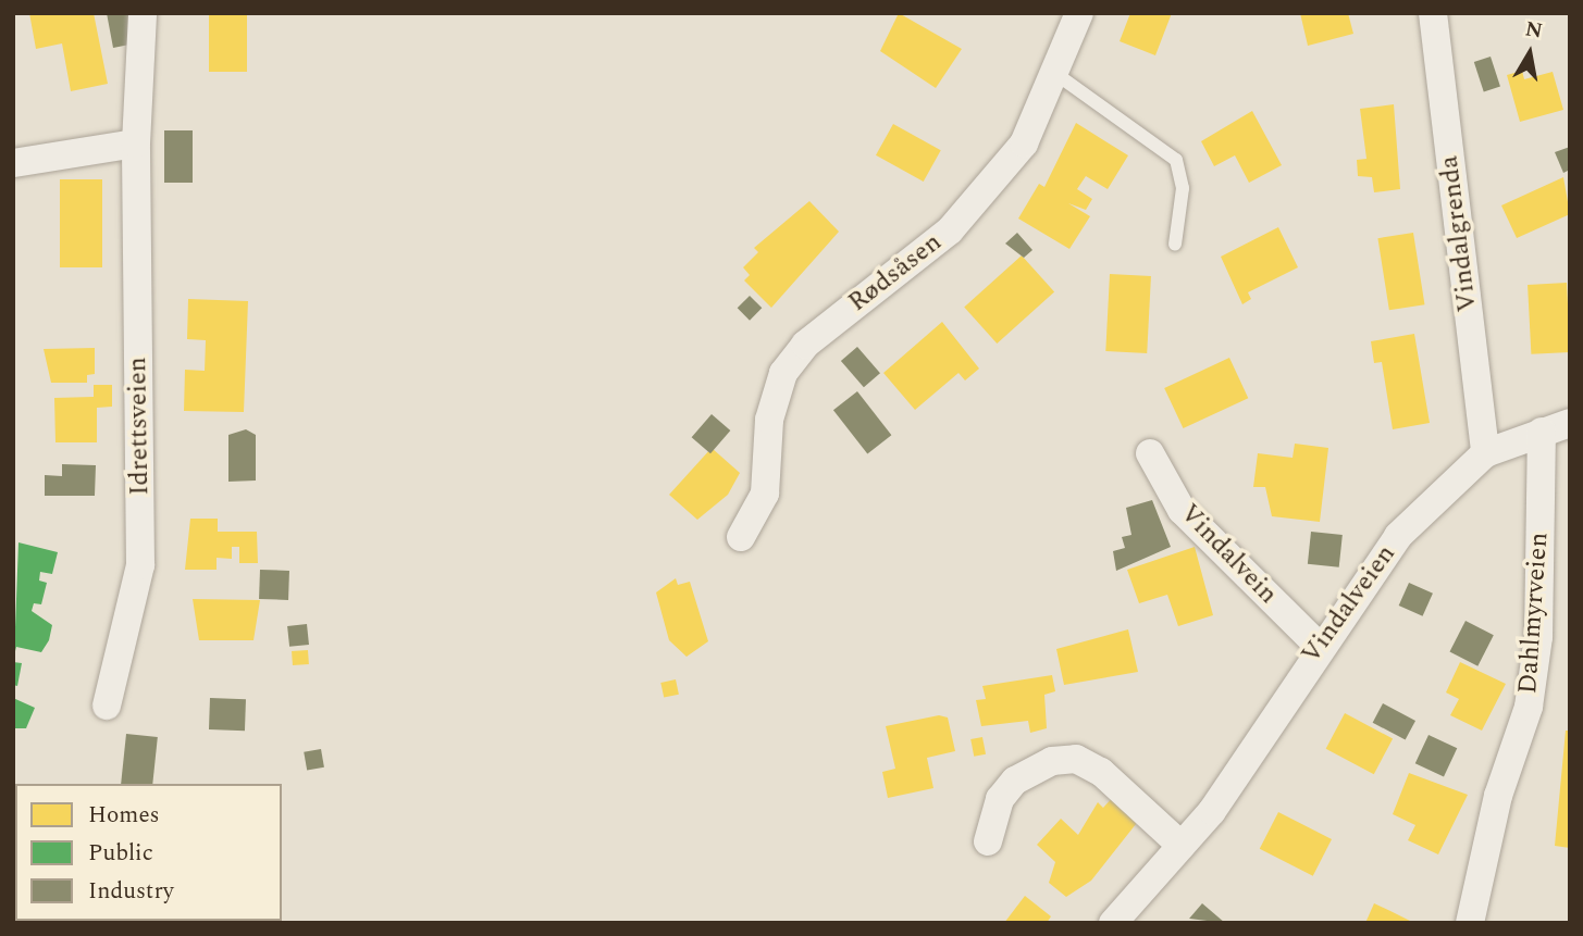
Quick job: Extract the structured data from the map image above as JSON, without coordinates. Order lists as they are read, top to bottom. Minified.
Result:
{"streets":{"street":["Vindalgrenda","Rødsåsen","Idrettsveien","Vindalvein","Vindalveien","Dahlmyrveien"]},"crossings":[["Vindalgrenda","Vindalveien"],["Vindalvein","Vindalveien"],["Vindalveien","Dahlmyrveien"]],"legend":["Homes","Public","Industry"],"north":"top"}
